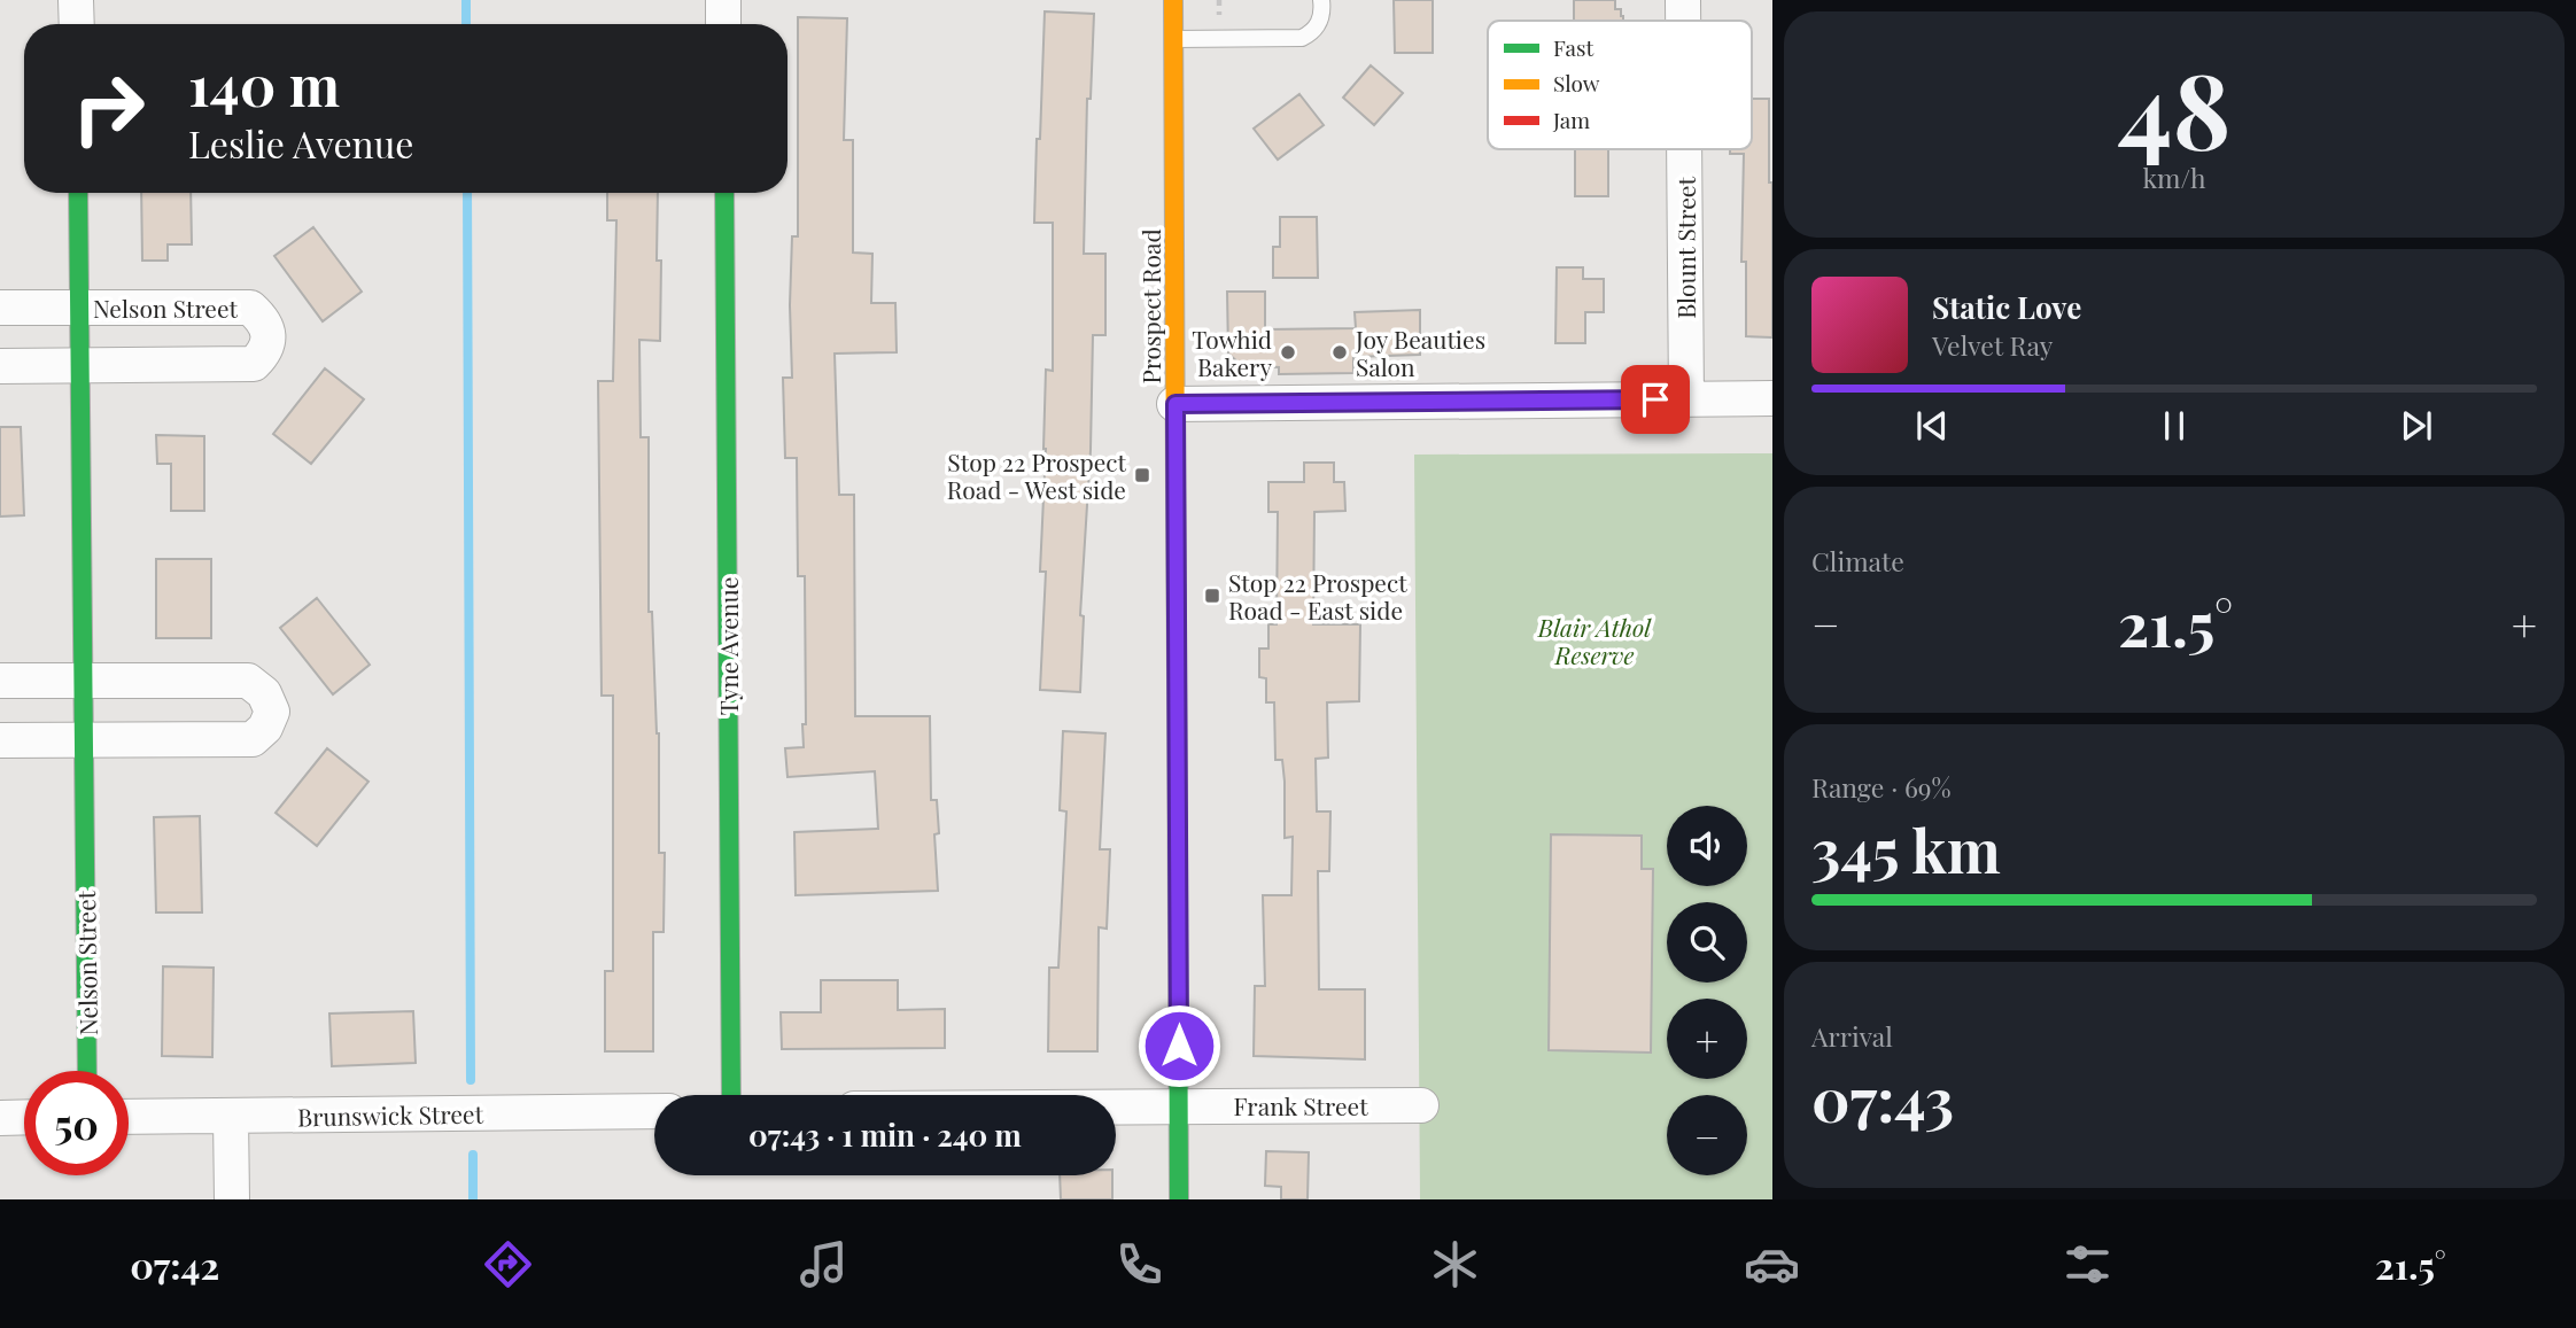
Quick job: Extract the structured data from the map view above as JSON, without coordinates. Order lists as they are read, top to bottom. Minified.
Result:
{"streets":{"street":["Blount Street","Prospect Road","Nelson Street","Tyne Avenue","Frank Street","Brunswick Street"]},"crossings":[["Prospect Road","Frank Street"]],"parks":["Blair Athol Reserve"],"places":{"other":["Towhid Bakery","Joy Beauties Salon"],"transit":["Stop 22 Prospect Road - West side","Stop 22 Prospect Road - East side"]},"legend":["Fast","Slow","Jam"],"page":{"tile":[["48","km/h"],"Climate",["Range · 69%","345 km"],["Arrival","07:43"]],"turn":["140 m","Leslie Avenue"],"song":["Static Love","Velvet Ray"],"heat":["−","21.5°","+"],"map_buttons":["+","−"],"limit":"50","trip":"07:43 · 1 min · 240 m","tabs":["07:42","21.5°"]}}
